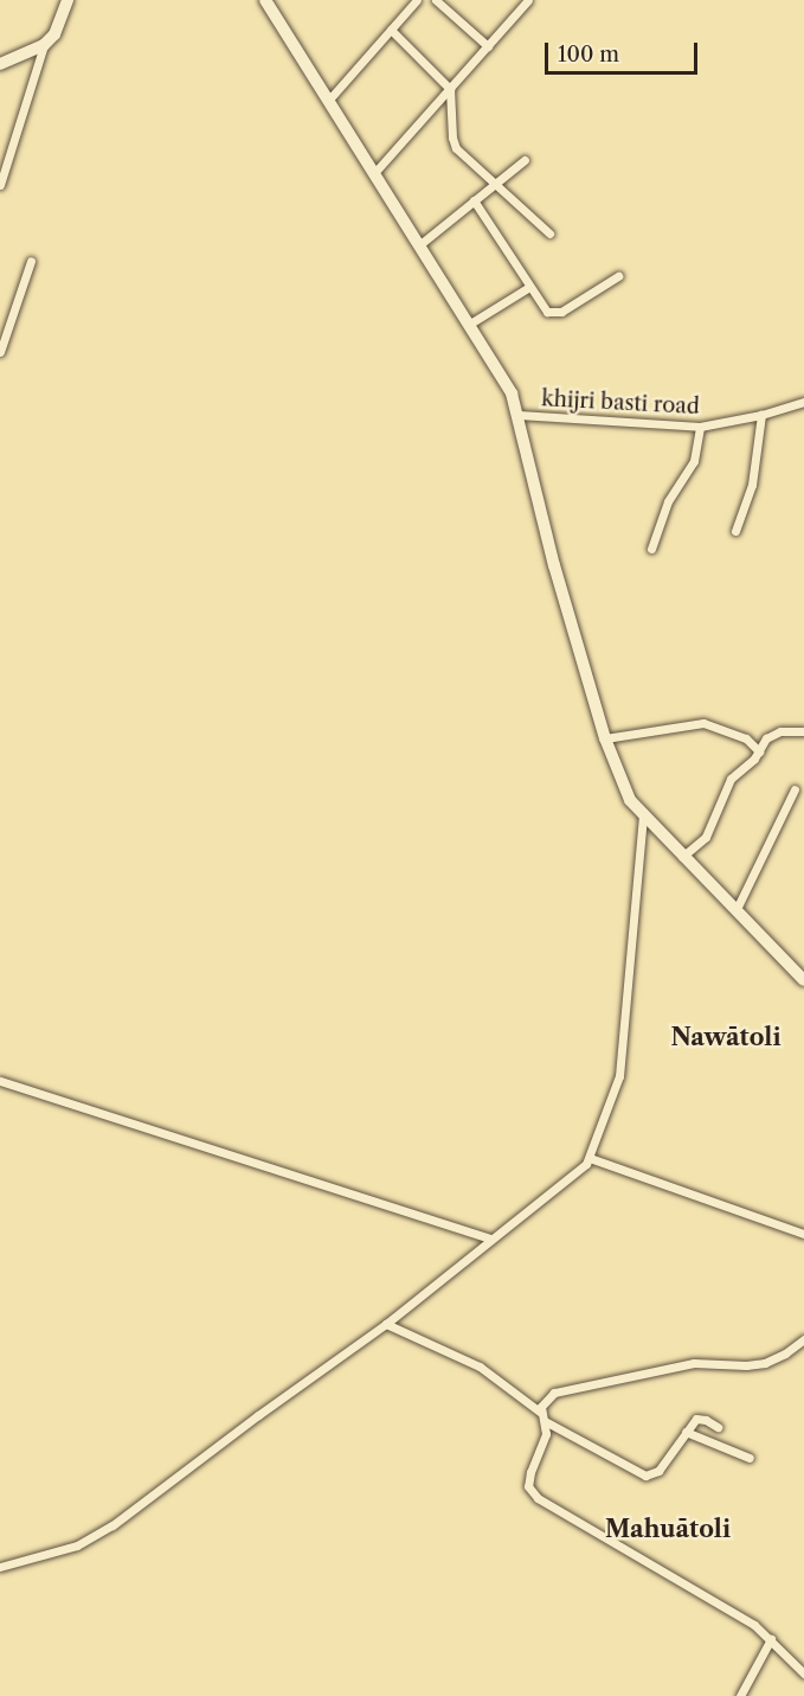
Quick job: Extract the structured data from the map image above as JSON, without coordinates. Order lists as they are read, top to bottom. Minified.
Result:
{"streets":{"street":["khijri basti road"]},"districts":["Nawātoli","Mahuātoli"],"scale_bar":"100 m"}
